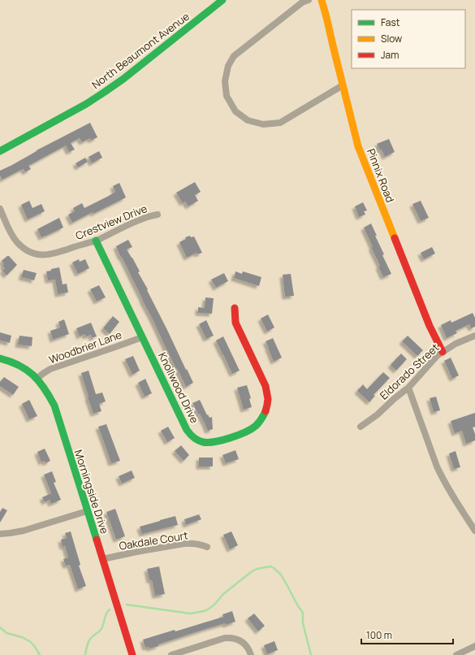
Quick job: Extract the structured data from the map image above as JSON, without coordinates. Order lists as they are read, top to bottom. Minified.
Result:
{"streets":{"street":["North Beaumont Avenue","Pinnix Road","Crestview Drive","Woodbrier Lane","Eldorado Street","Knollwood Drive","Morningside Drive","Oakdale Court"]},"crossings":[["Pinnix Road","Eldorado Street"],["Crestview Drive","Knollwood Drive"],["Woodbrier Lane","Knollwood Drive"],["Woodbrier Lane","Morningside Drive"],["Morningside Drive","Oakdale Court"]],"legend":["Fast","Slow","Jam"],"scale_bar":"100 m"}
